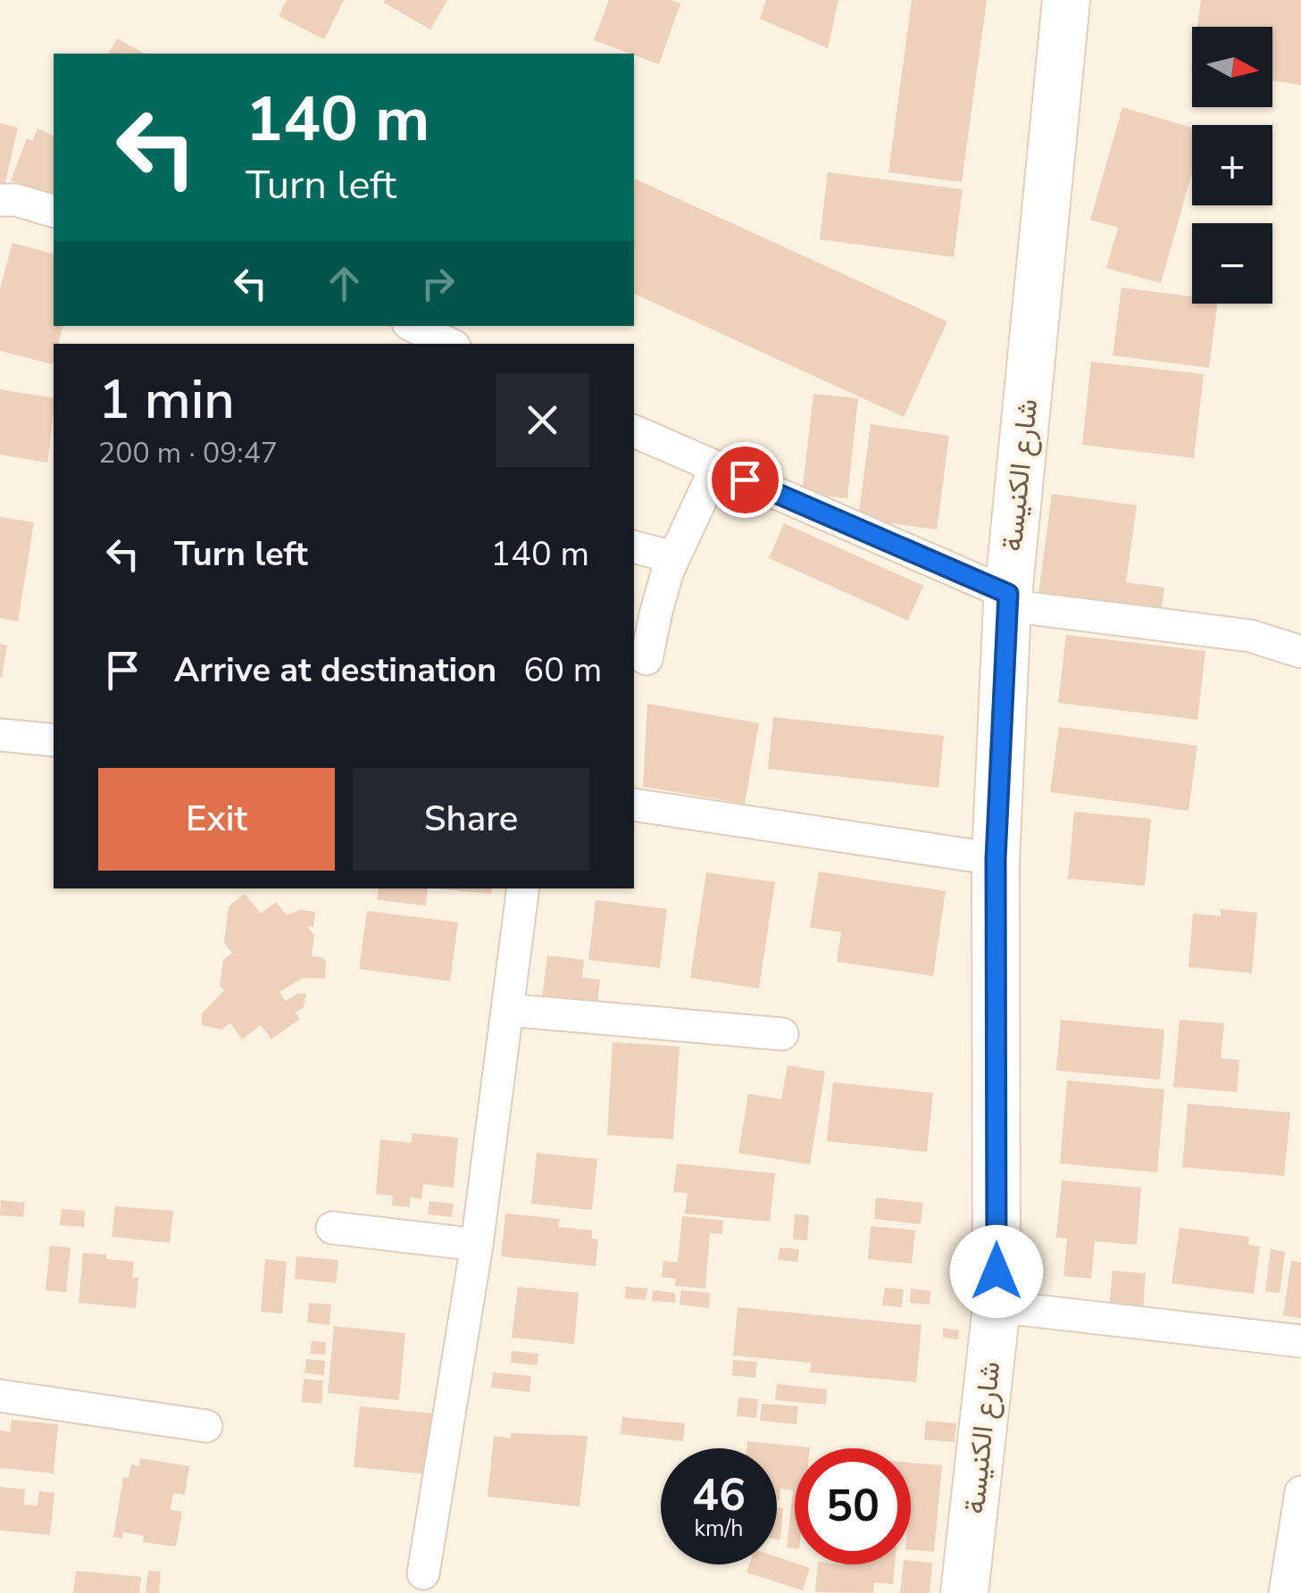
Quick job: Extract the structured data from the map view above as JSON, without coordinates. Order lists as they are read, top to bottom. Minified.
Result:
{"streets":{"main road":["شارع الكنيسة"]},"north":"right","page":{"map_buttons":["+","−"],"turn":["140 m","Turn left"],"heading":["1 min","200 m · 09:47"],"list":[{"name":"Turn left","value":"140 m"},{"name":"Arrive at destination","value":"60 m"}],"buttons":["Exit","Share"],"speed":"46 km/h","limit":"50"}}
